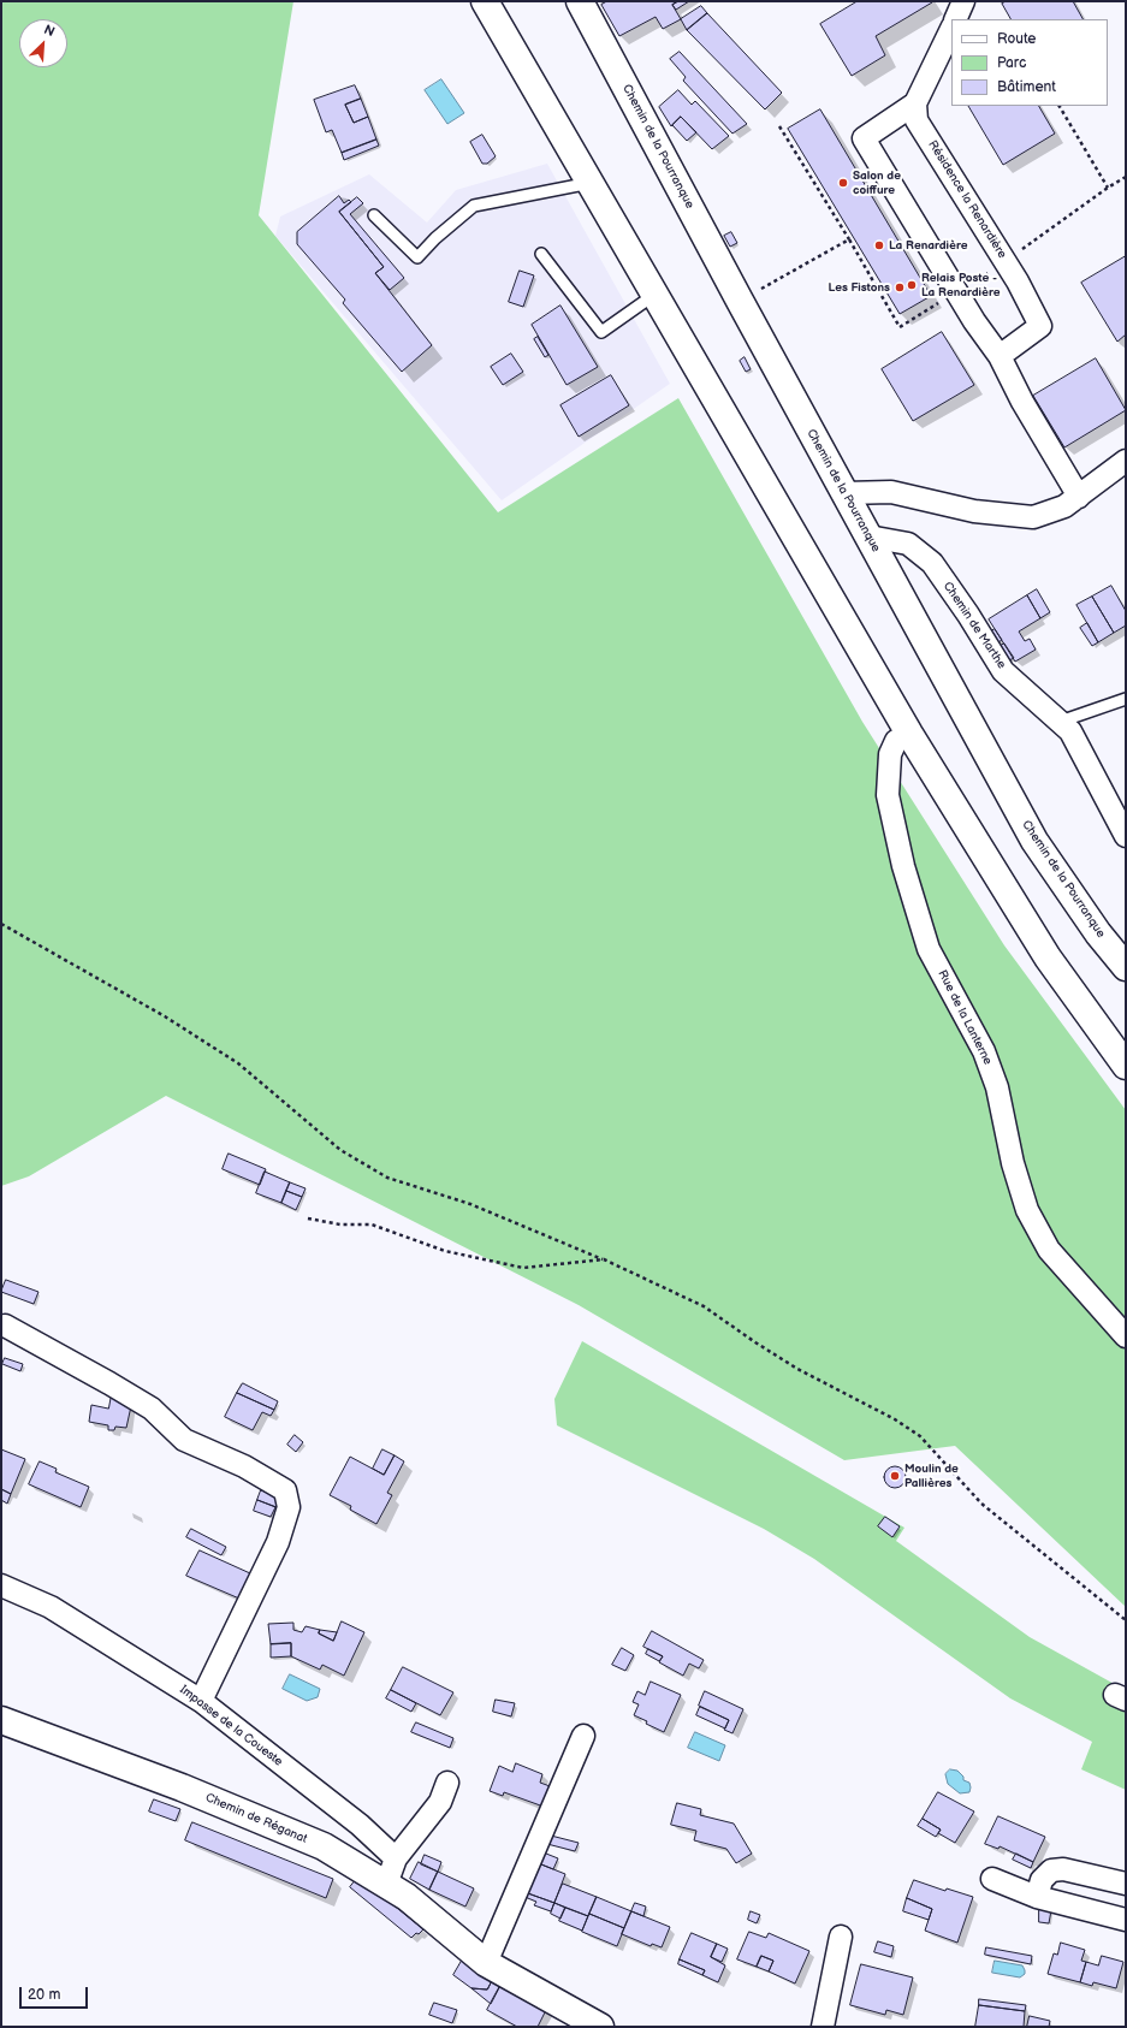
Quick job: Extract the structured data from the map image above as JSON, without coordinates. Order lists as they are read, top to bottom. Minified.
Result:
{"streets":{"street":["Chemin de la Pourranque","Résidence la Renardière","Chemin de Marthe","Rue de la Lanterne","Impasse de la Coueste","Chemin de Réganat"]},"crossings":[["Chemin de la Pourranque","Chemin de Marthe"]],"places":["Salon de coiffure","La Renardière","Relais Poste - La Renardière","Les Fistons","Moulin de Pallières"],"legend":["Route","Parc","Bâtiment"],"scale_bar":"20 m","north":"top right"}
